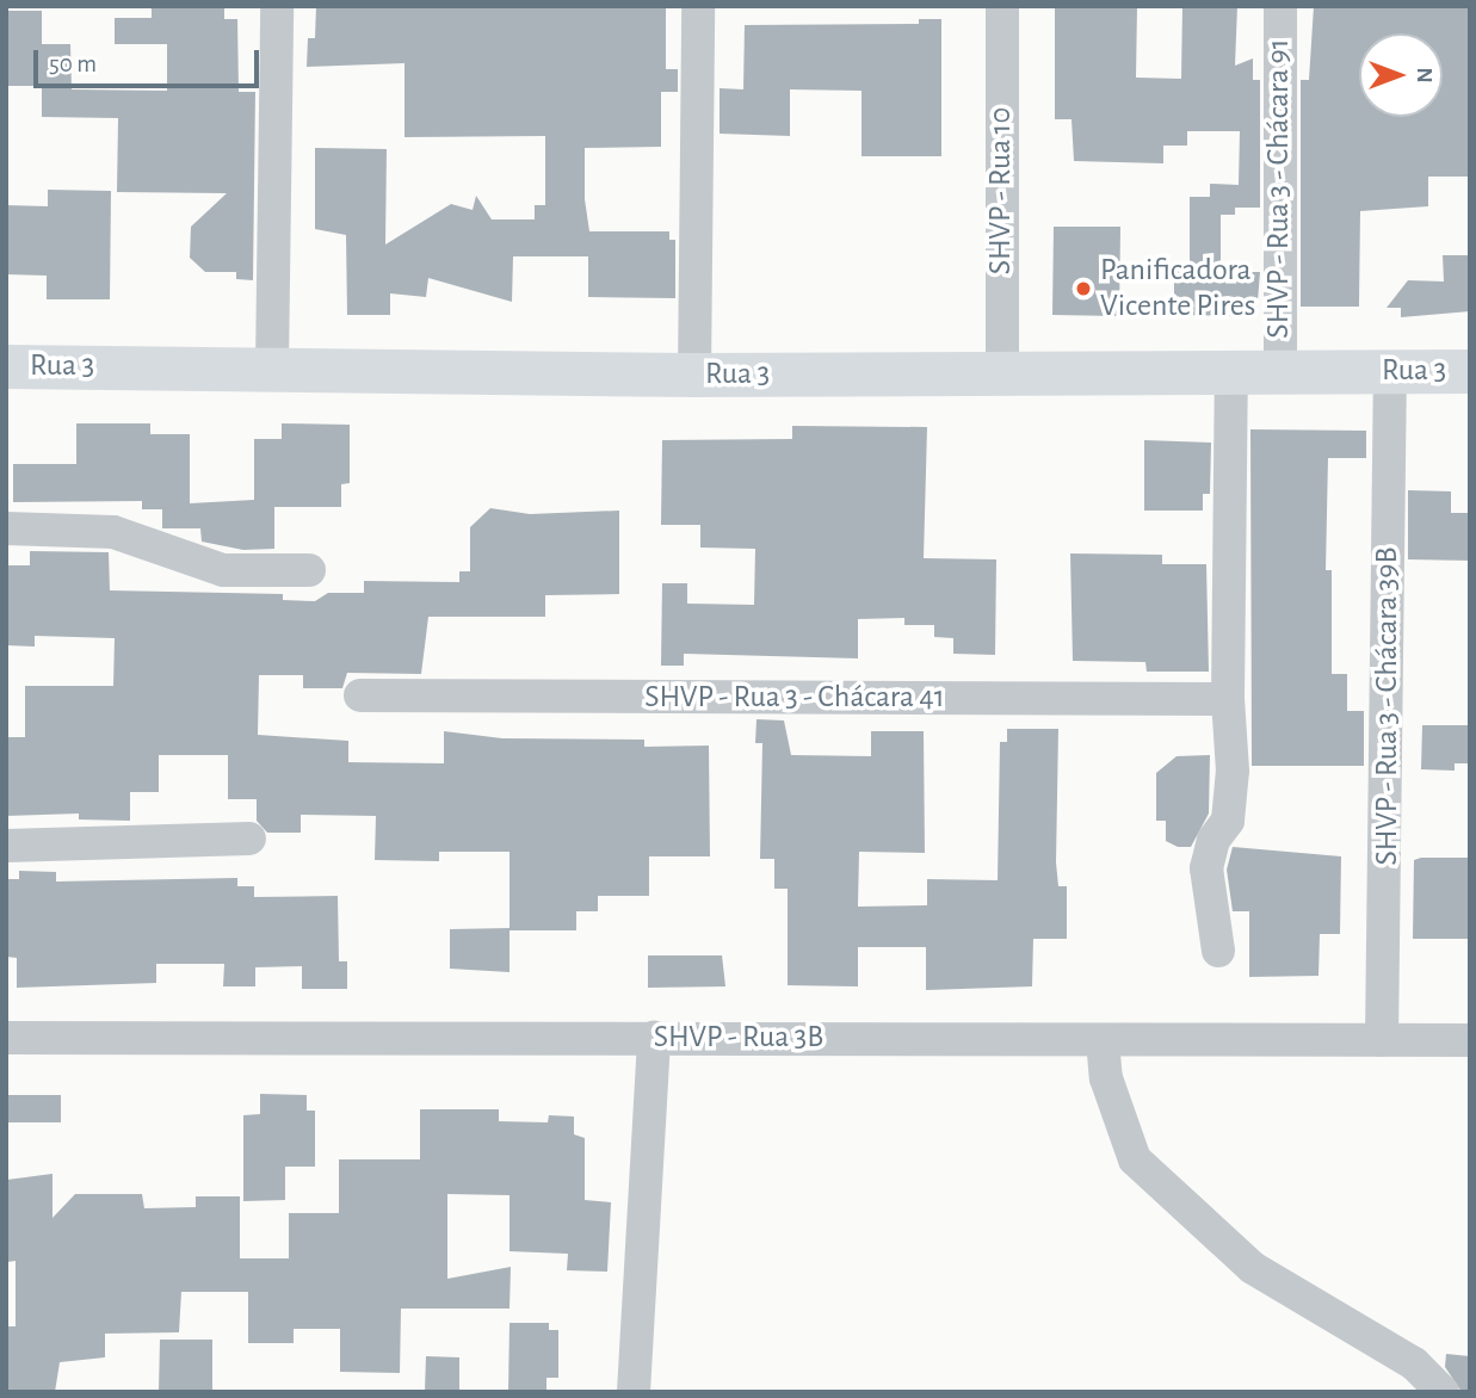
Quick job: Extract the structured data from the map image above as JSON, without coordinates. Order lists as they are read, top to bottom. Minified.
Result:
{"streets":{"main road":["Rua 3"],"street":["SHVP - Rua 3 - Chácara 91","SHVP - Rua 10","SHVP - Rua 3 - Chácara 41","SHVP - Rua 3 - Chácara 39B","SHVP - Rua 3B"]},"crossings":[["SHVP - Rua 3 - Chácara 91","Rua 3"],["SHVP - Rua 10","Rua 3"],["Rua 3","SHVP - Rua 3 - Chácara 39B"],["SHVP - Rua 3 - Chácara 39B","SHVP - Rua 3B"]],"places":["Panificadora Vicente Pires"],"scale_bar":"50 m","north":"right"}
